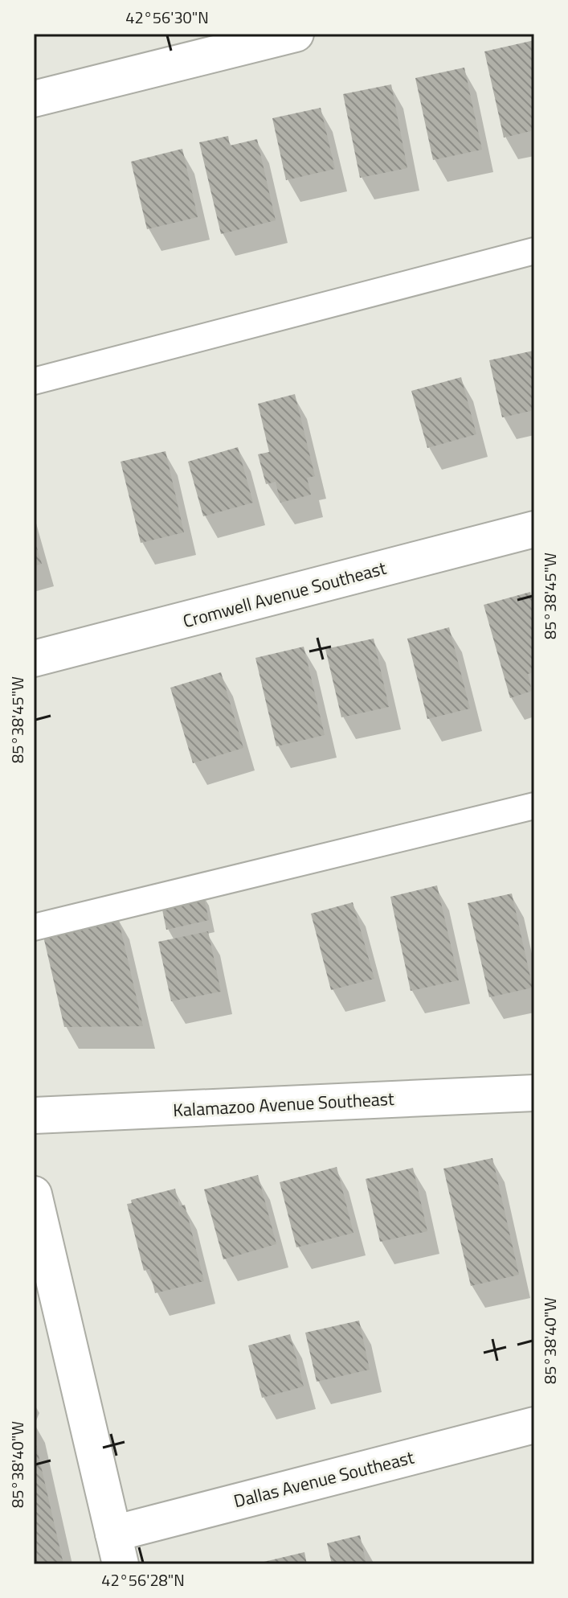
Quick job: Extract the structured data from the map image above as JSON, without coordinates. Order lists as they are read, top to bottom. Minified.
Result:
{"streets":{"street":["Cromwell Avenue Southeast","Kalamazoo Avenue Southeast","Dallas Avenue Southeast"]},"coordinates":["42°56'30\"N","85°38'45\"W","85°38'40\"W","42°56'28\"N"]}
